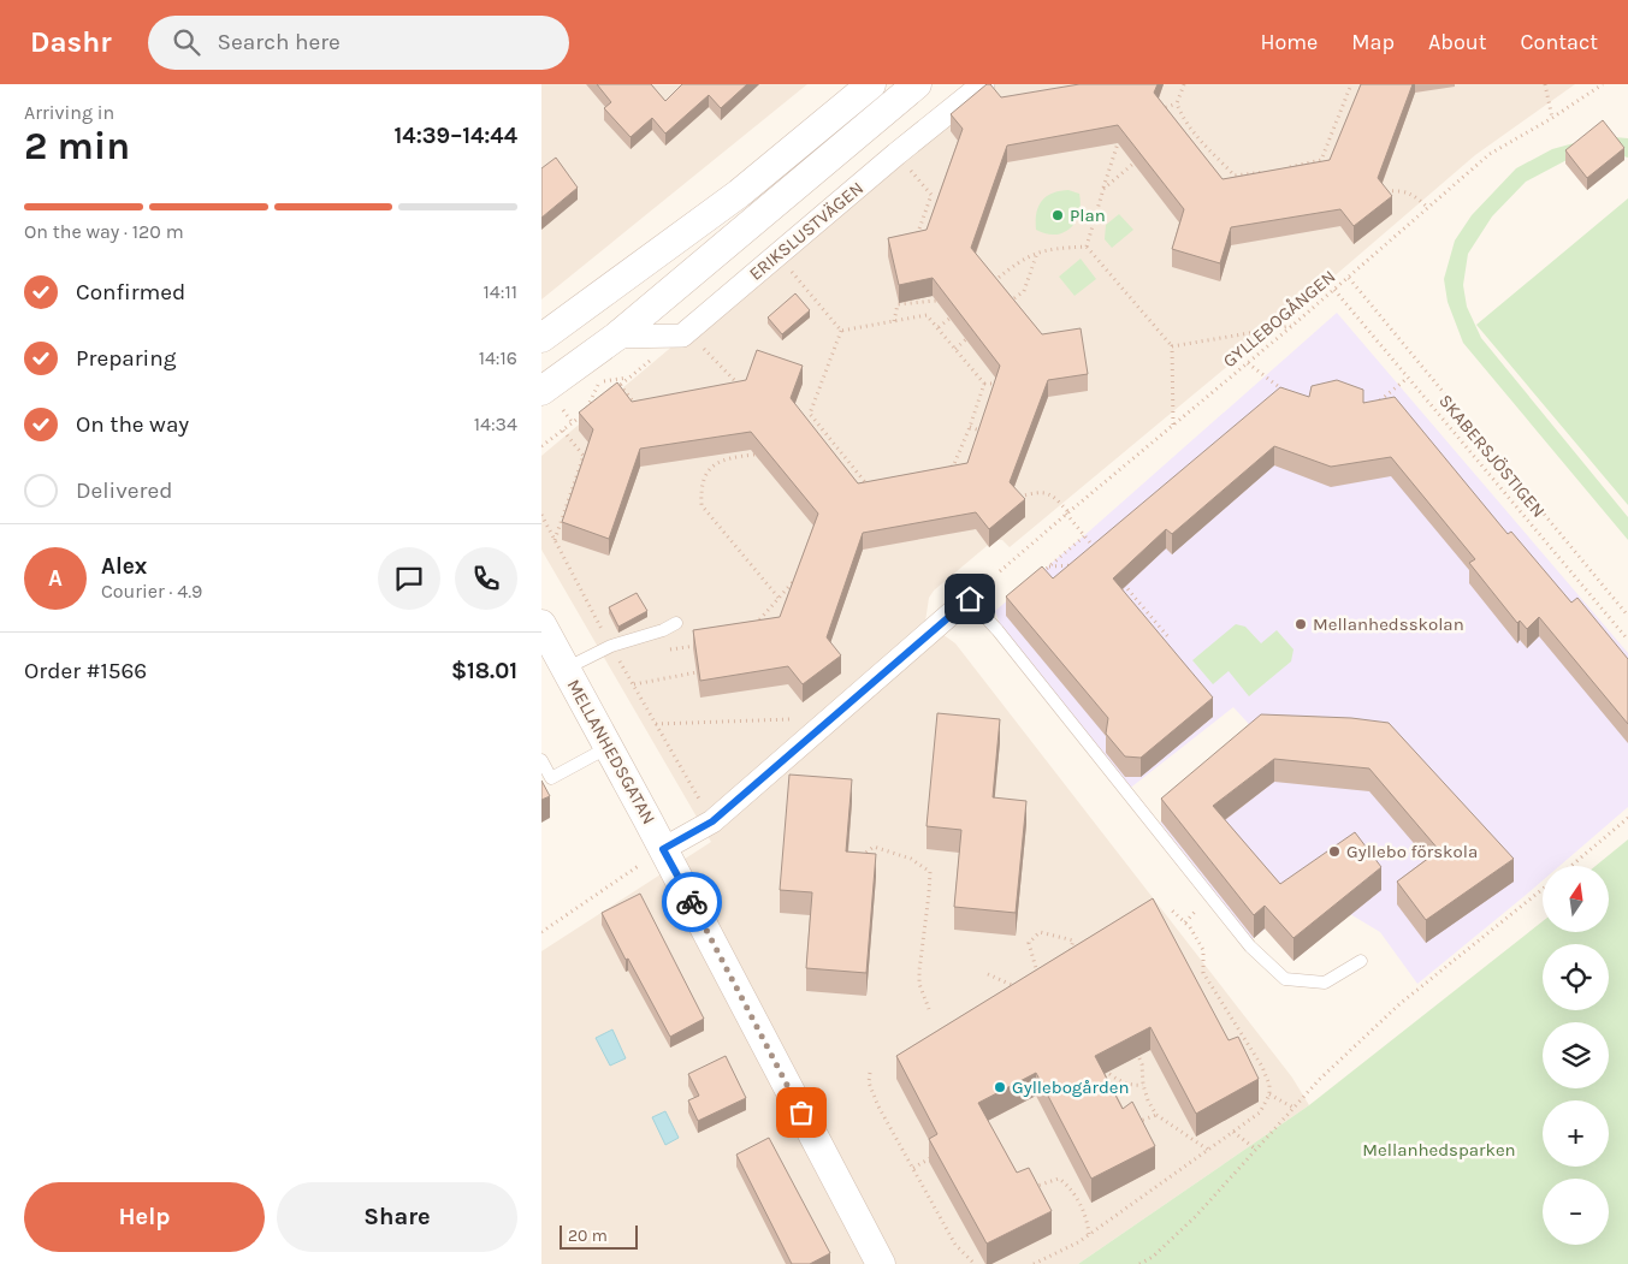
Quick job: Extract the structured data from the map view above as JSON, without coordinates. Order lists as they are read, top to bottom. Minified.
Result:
{"streets":{"street":["ERIKSLUSTVÄGEN","MELLANHEDSGATAN"],"path":["GYLLEBOGÅNGEN","SKABERSJÖSTIGEN"]},"crossings":[["GYLLEBOGÅNGEN","SKABERSJÖSTIGEN"]],"parks":["Mellanhedsparken"],"places":["Plan","Mellanhedsskolan","Gyllebo förskola","Gyllebogården"],"scale_bar":"20 m","north":"top","page":{"header":"Dashr","search":"Search here","nav":["Home","Map","About","Contact"],"heading":["2 min","Arriving in","14:39–14:44"],"panel":["Alex","Courier · 4.9","Order #1566","$18.01"],"bar":"On the way · 120 m","list":[["Confirmed","14:11"],["Preparing","14:16"],["On the way","14:34"],"Delivered"],"round":"A","map_buttons":["+","−"],"buttons":["Help","Share"],"scale":"20 m"}}
